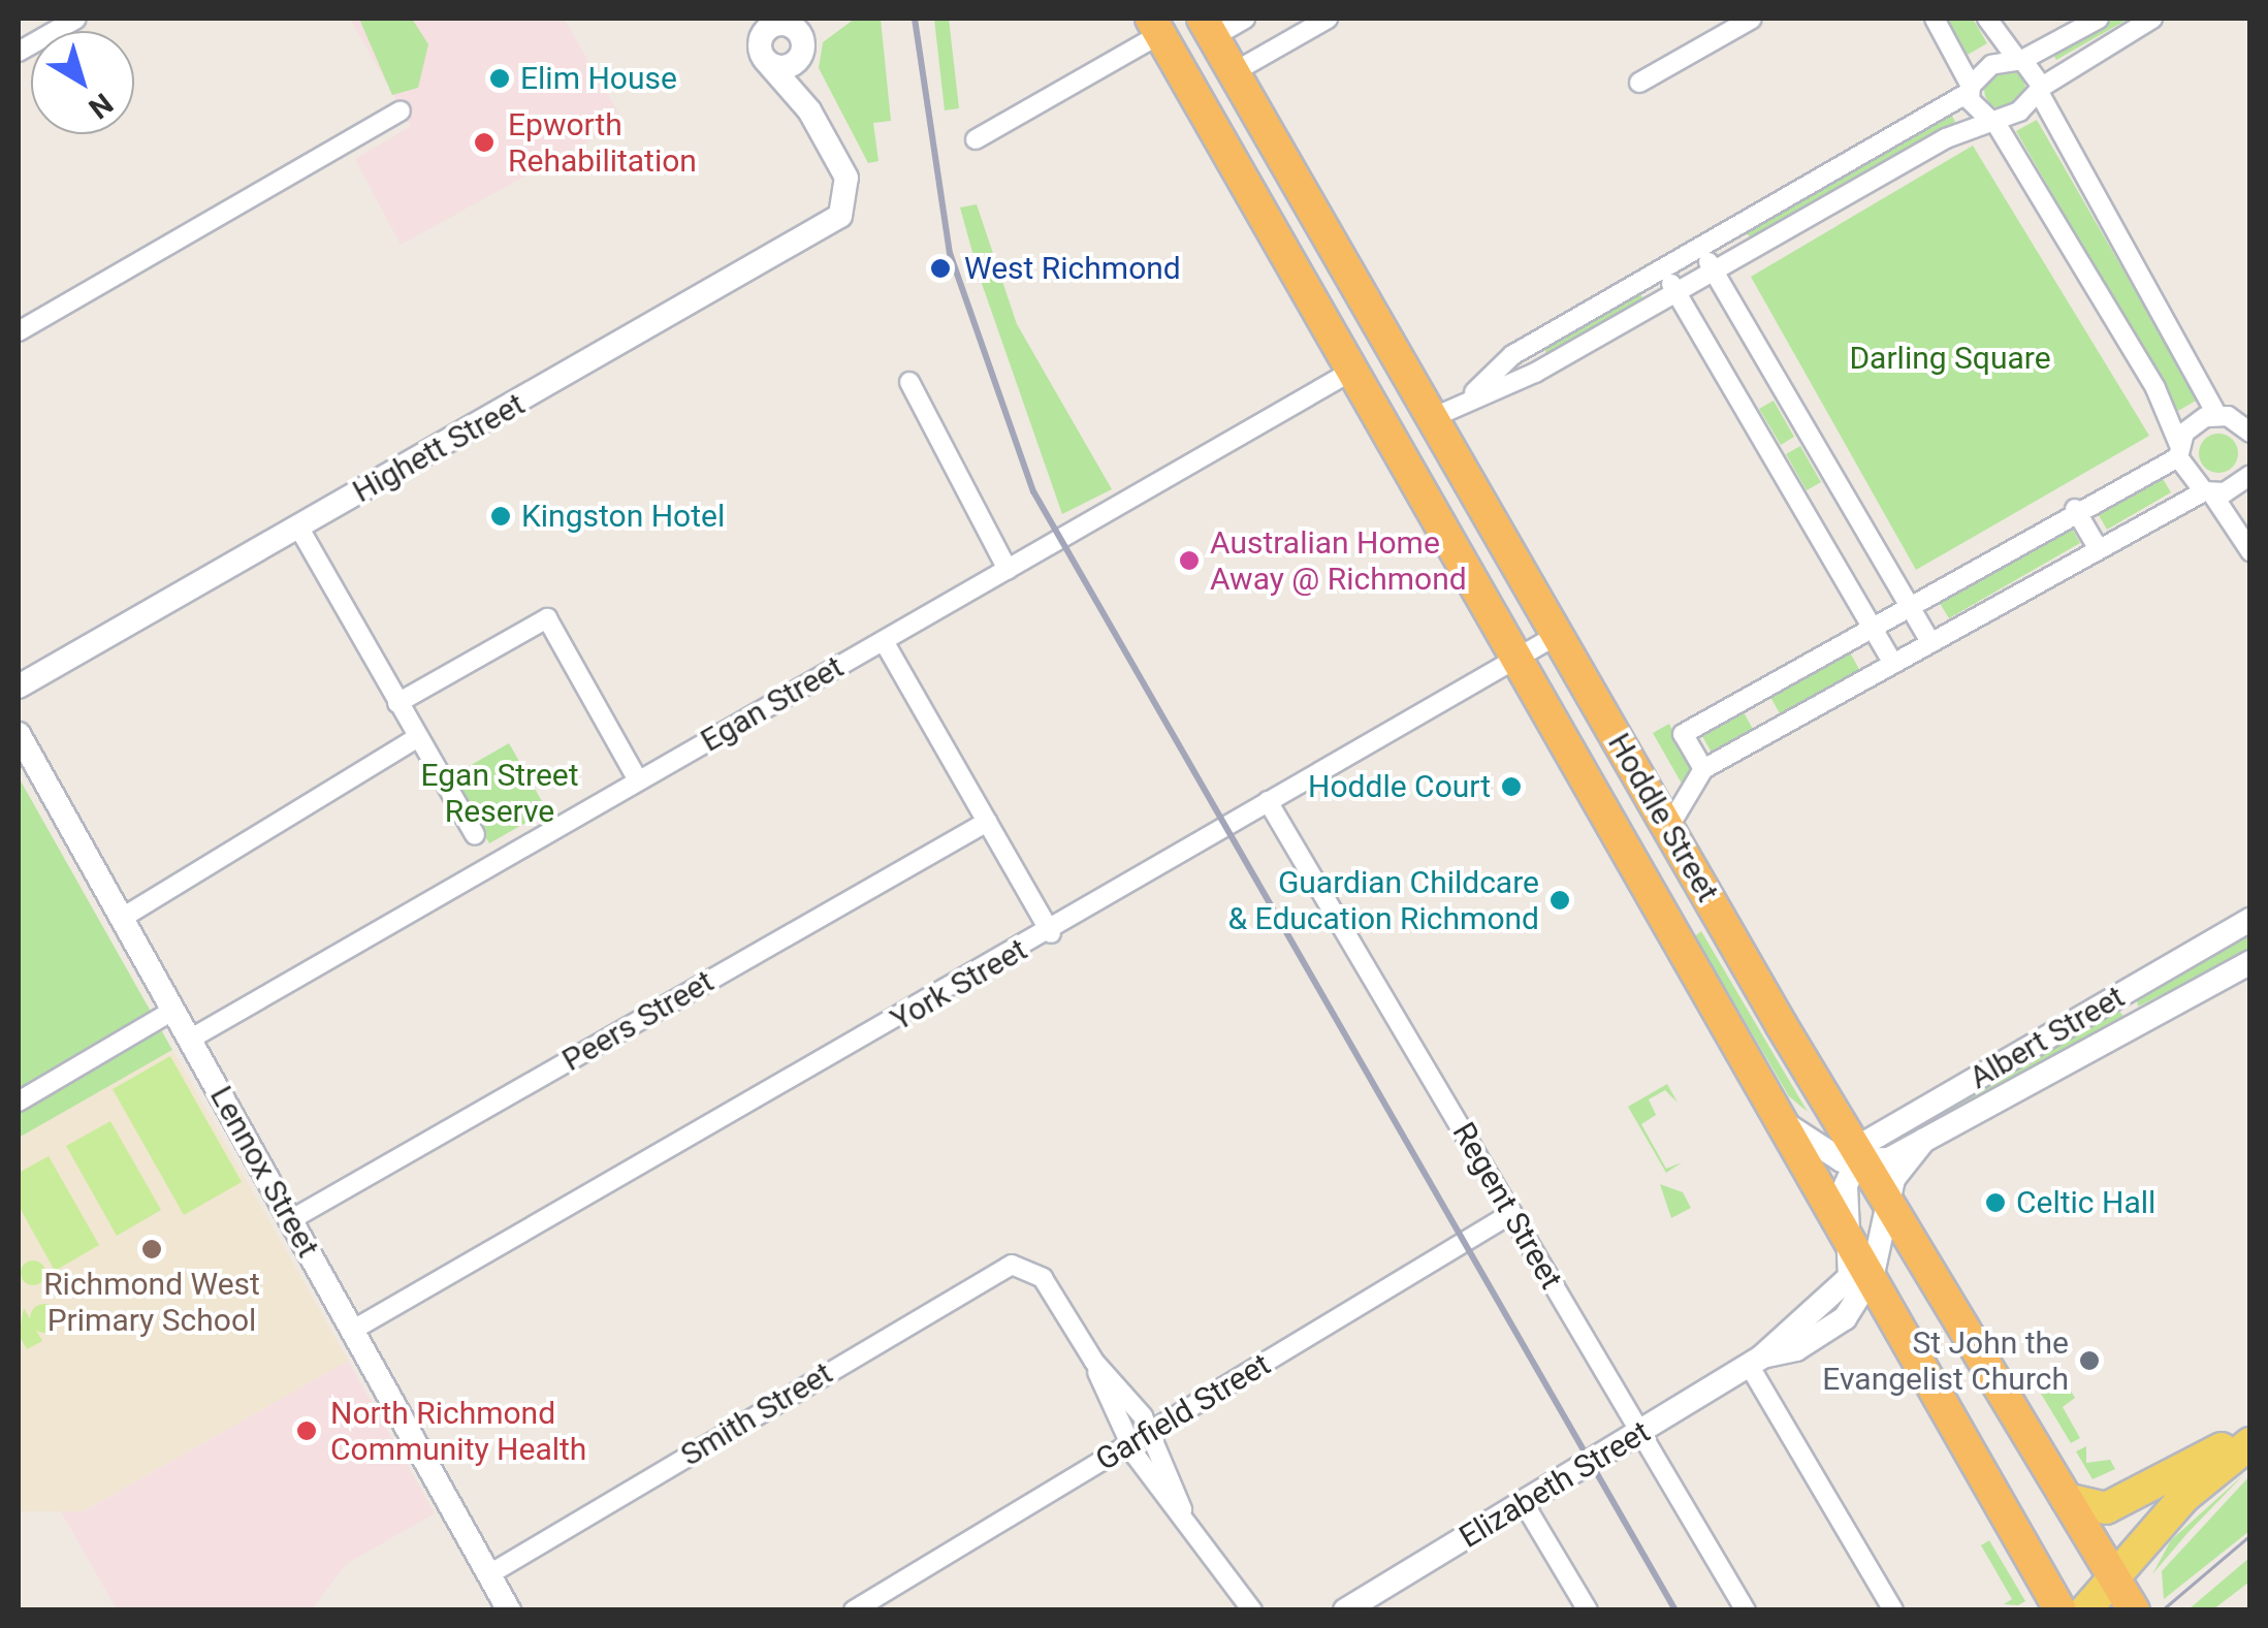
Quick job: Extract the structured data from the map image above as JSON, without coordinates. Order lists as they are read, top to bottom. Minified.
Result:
{"streets":{"highway":["Hoddle Street"],"street":["Highett Street","Egan Street","York Street","Peers Street","Albert Street","Lennox Street","Regent Street","Garfield Street","Smith Street","Elizabeth Street"]},"crossings":[["Egan Street","Hoddle Street"],["Egan Street","Lennox Street"],["Hoddle Street","York Street"],["Hoddle Street","Albert Street"],["Hoddle Street","Elizabeth Street"],["York Street","Lennox Street"],["York Street","Regent Street"],["Peers Street","Lennox Street"],["Albert Street","Elizabeth Street"],["Lennox Street","Smith Street"],["Regent Street","Garfield Street"],["Regent Street","Elizabeth Street"]],"parks":["Darling Square","Egan Street Reserve"],"places":["Elim House","Epworth Rehabilitation","West Richmond","Kingston Hotel","Australian Home Away @ Richmond","Hoddle Court","Guardian Childcare & Education Richmond","Celtic Hall","Richmond West Primary School","St John the Evangelist Church","North Richmond Community Health"],"north":"bottom right"}
